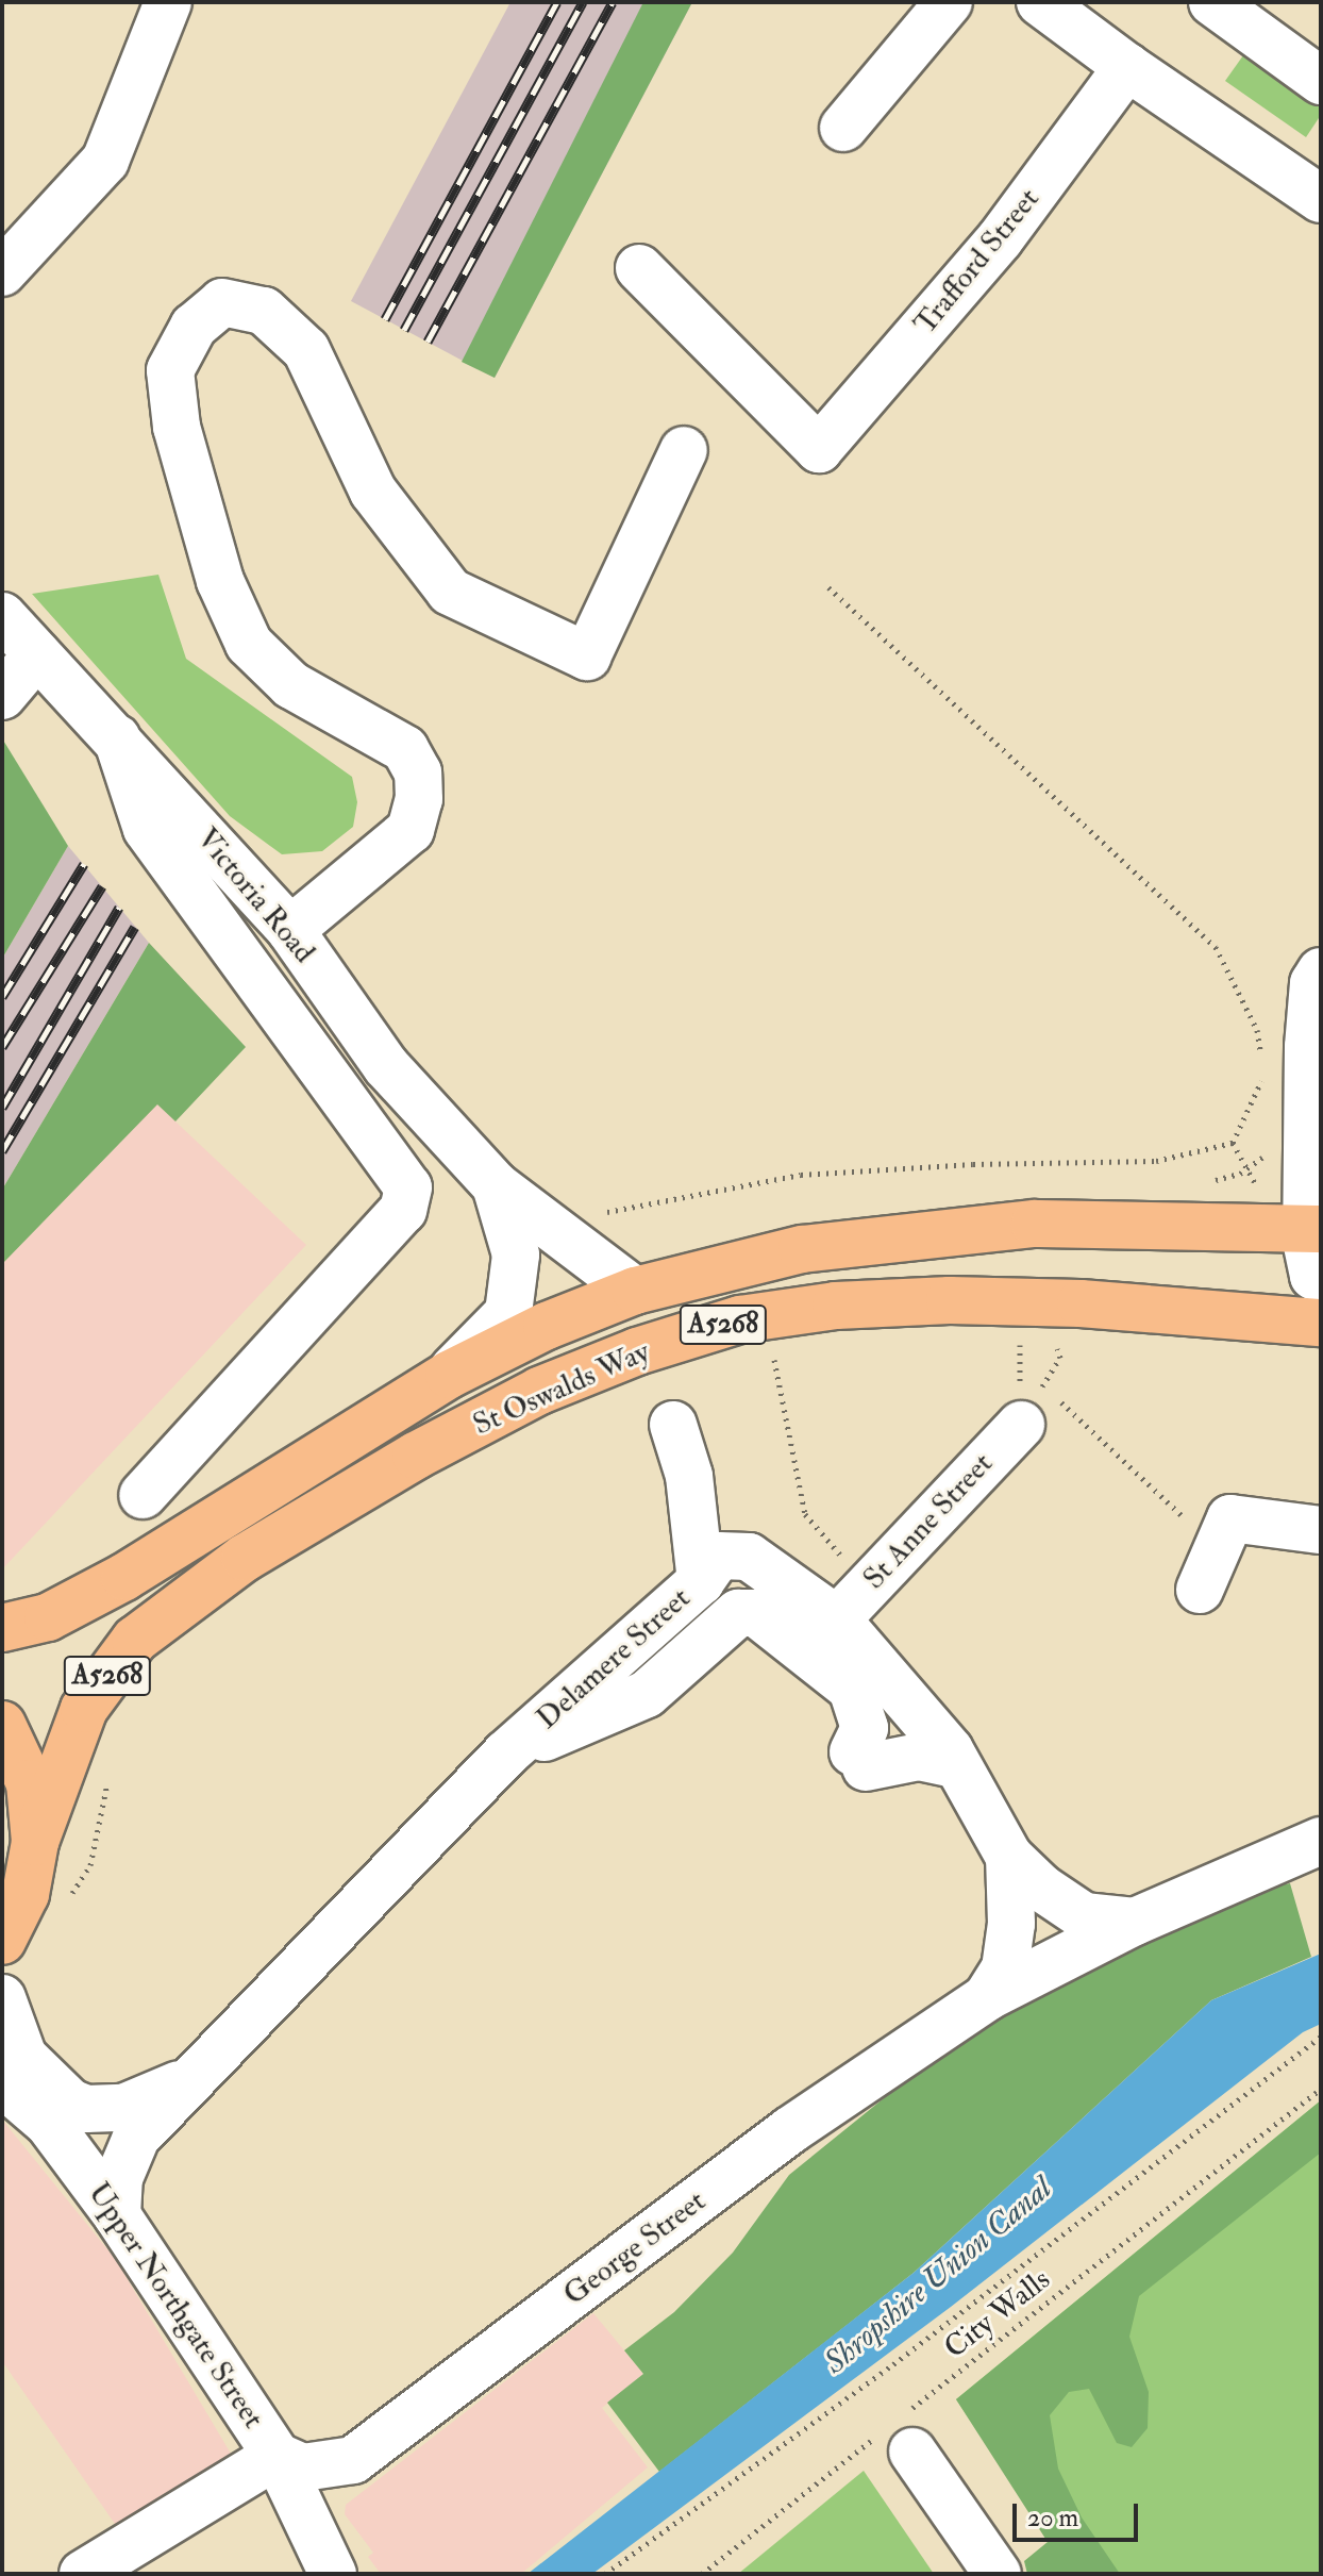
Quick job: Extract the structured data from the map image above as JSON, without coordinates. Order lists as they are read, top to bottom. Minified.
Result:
{"streets":{"highway":["A5268","St Oswalds Way"],"street":["Trafford Street","Victoria Road","St Anne Street","Delamere Street","George Street","Upper Northgate Street"],"path":["City Walls"]},"crossings":[["Victoria Road","St Oswalds Way"],["A5268","St Oswalds Way"],["St Anne Street","Delamere Street"],["Delamere Street","George Street"],["Delamere Street","Upper Northgate Street"],["George Street","Upper Northgate Street"]],"water":["Shropshire Union Canal"],"scale_bar":"20 m"}
